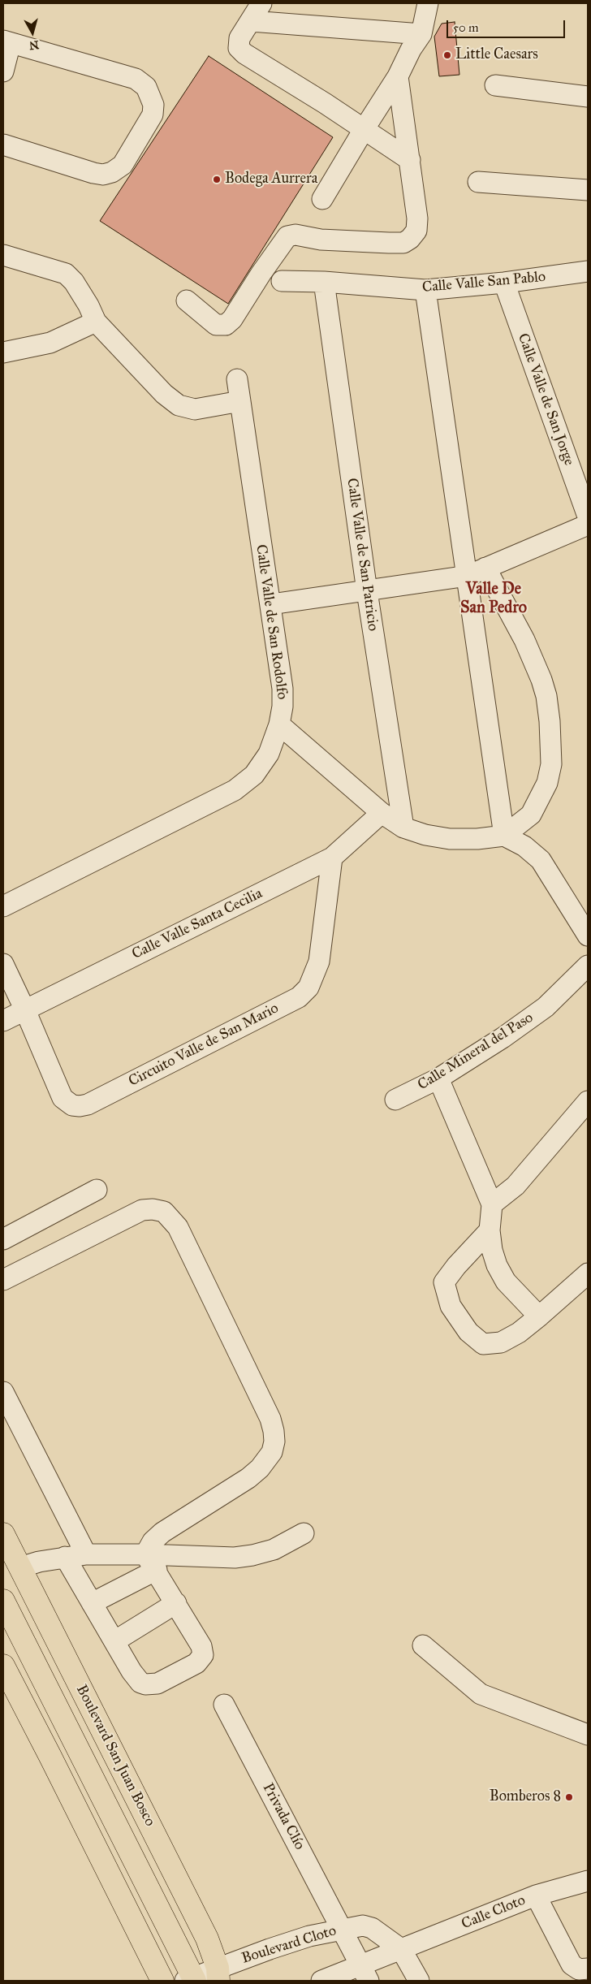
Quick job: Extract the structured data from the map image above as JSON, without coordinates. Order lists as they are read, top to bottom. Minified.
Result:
{"streets":{"main road":["Boulevard San Juan Bosco"],"street":["Calle Valle San Pablo","Calle Valle de San Jorge","Calle Valle de San Patricio","Calle Valle de San Rodolfo","Calle Valle Santa Cecilia","Circuito Valle de San Mario","Calle Mineral del Paso","Privada Clío","Calle Cloto","Boulevard Cloto"]},"crossings":[["Calle Valle San Pablo","Calle Valle de San Jorge"],["Calle Valle San Pablo","Calle Valle de San Patricio"],["Calle Valle Santa Cecilia","Circuito Valle de San Mario"],["Boulevard San Juan Bosco","Boulevard Cloto"],["Privada Clío","Boulevard Cloto"],["Calle Cloto","Boulevard Cloto"]],"districts":["Valle De San Pedro"],"places":["Little Caesars","Bodega Aurrera","Bomberos 8"],"scale_bar":"50 m","north":"bottom"}
